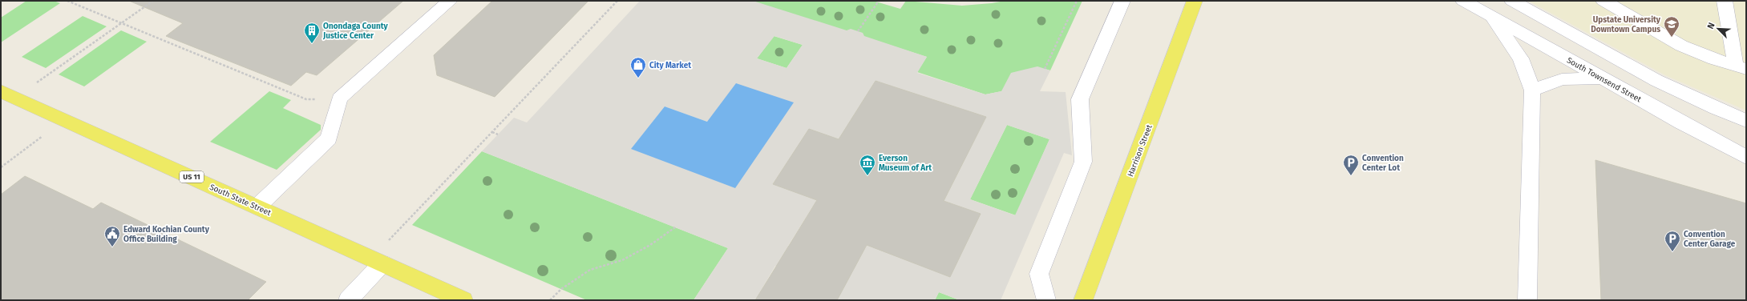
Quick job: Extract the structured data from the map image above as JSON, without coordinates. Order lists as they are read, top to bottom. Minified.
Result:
{"streets":{"main road":["Harrison Street","US 11","South State Street"],"street":["South Townsend Street"]},"places":{"school or university":["Upstate University Downtown Campus"],"building":["Onondaga County Justice Center"],"shop":["City Market"],"museum":["Everson Museum of Art"],"parking":["Convention Center Lot","Convention Center Garage"],"public building":["Edward Kochian County Office Building"]},"north":"top left"}
